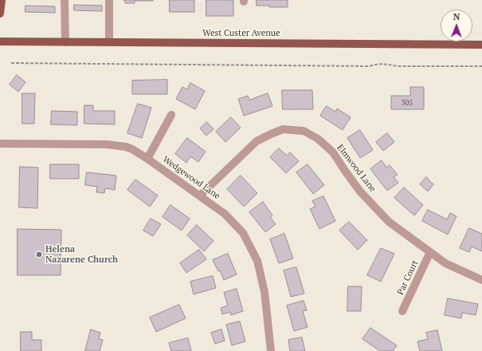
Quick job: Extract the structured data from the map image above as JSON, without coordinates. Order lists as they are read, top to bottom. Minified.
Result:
{"streets":{"main road":["West Custer Avenue"],"street":["Elmwood Lane","Wedgewood Lane","Par Court"]},"crossings":[["Elmwood Lane","Wedgewood Lane"],["Elmwood Lane","Par Court"]],"places":["Helena Nazarene Church"],"house_numbers":["305"],"north":"top"}
